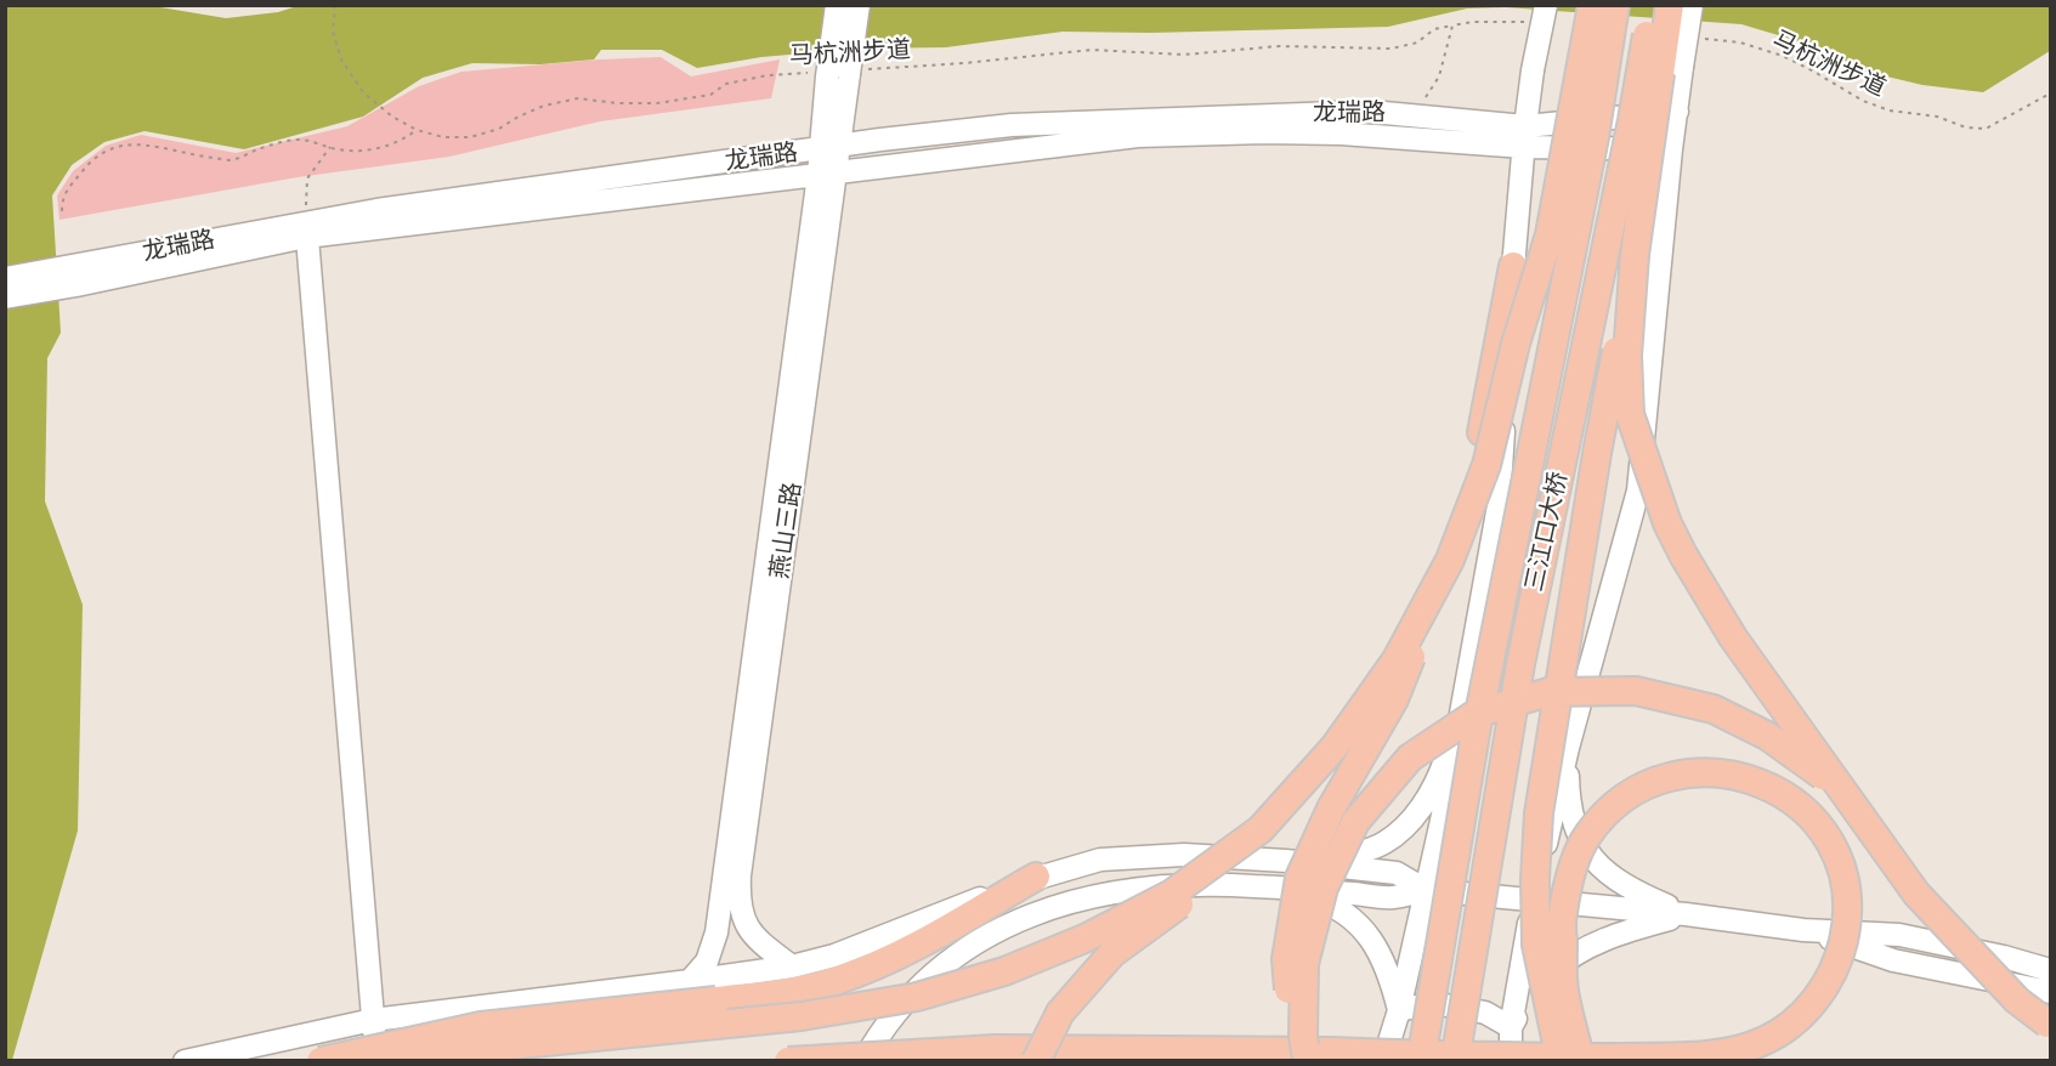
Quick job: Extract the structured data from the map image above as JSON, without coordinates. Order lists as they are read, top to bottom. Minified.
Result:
{"streets":{"highway":["三江口大桥"],"main road":["龙瑞路","燕山三路"],"path":["马杭洲步道"]},"crossings":[["马杭洲步道","燕山三路"],["龙瑞路","燕山三路"]]}
